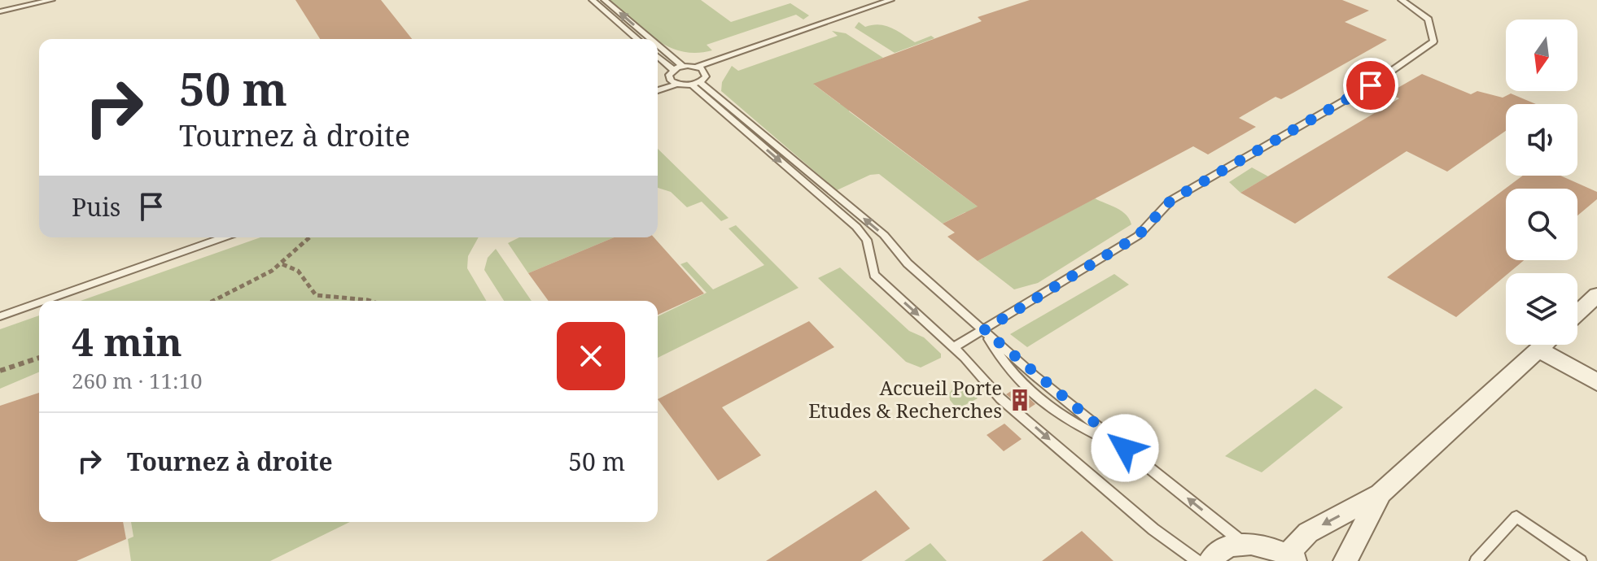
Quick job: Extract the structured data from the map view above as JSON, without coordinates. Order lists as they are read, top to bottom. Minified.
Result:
{"places":{"building":["Accueil Porte Etudes & Recherches"]},"north":"bottom","page":{"turn":["50 m","Tournez à droite"],"then":"Puis","heading":["4 min","260 m · 11:10"],"list":[{"name":"Tournez à droite","value":"50 m"}]}}
